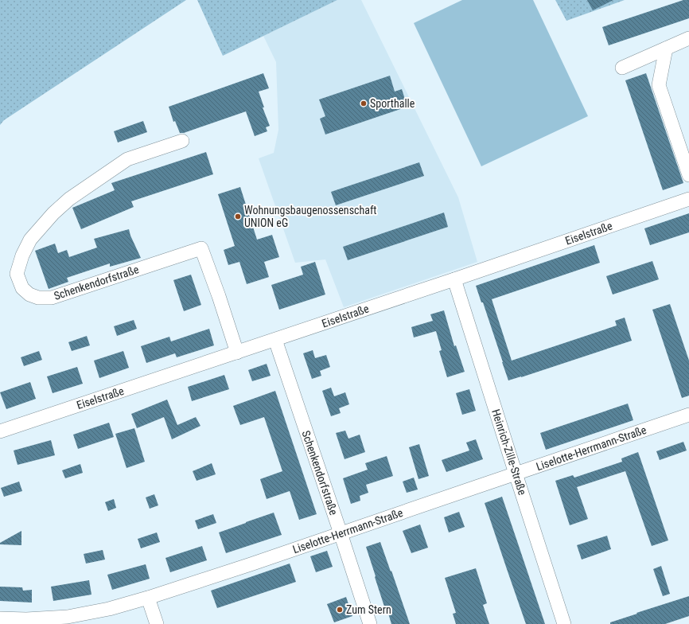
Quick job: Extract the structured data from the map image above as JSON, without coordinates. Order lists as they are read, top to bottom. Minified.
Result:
{"streets":{"street":["Eiselstraße","Schenkendorfstraße","Liselotte-Herrmann-Straße","Heinrich-Zille-Straße"]},"crossings":[["Eiselstraße","Schenkendorfstraße"],["Eiselstraße","Heinrich-Zille-Straße"],["Schenkendorfstraße","Liselotte-Herrmann-Straße"],["Liselotte-Herrmann-Straße","Heinrich-Zille-Straße"]],"places":["Sporthalle","Wohnungsbaugenossenschaft UNION eG","Zum Stern"]}
